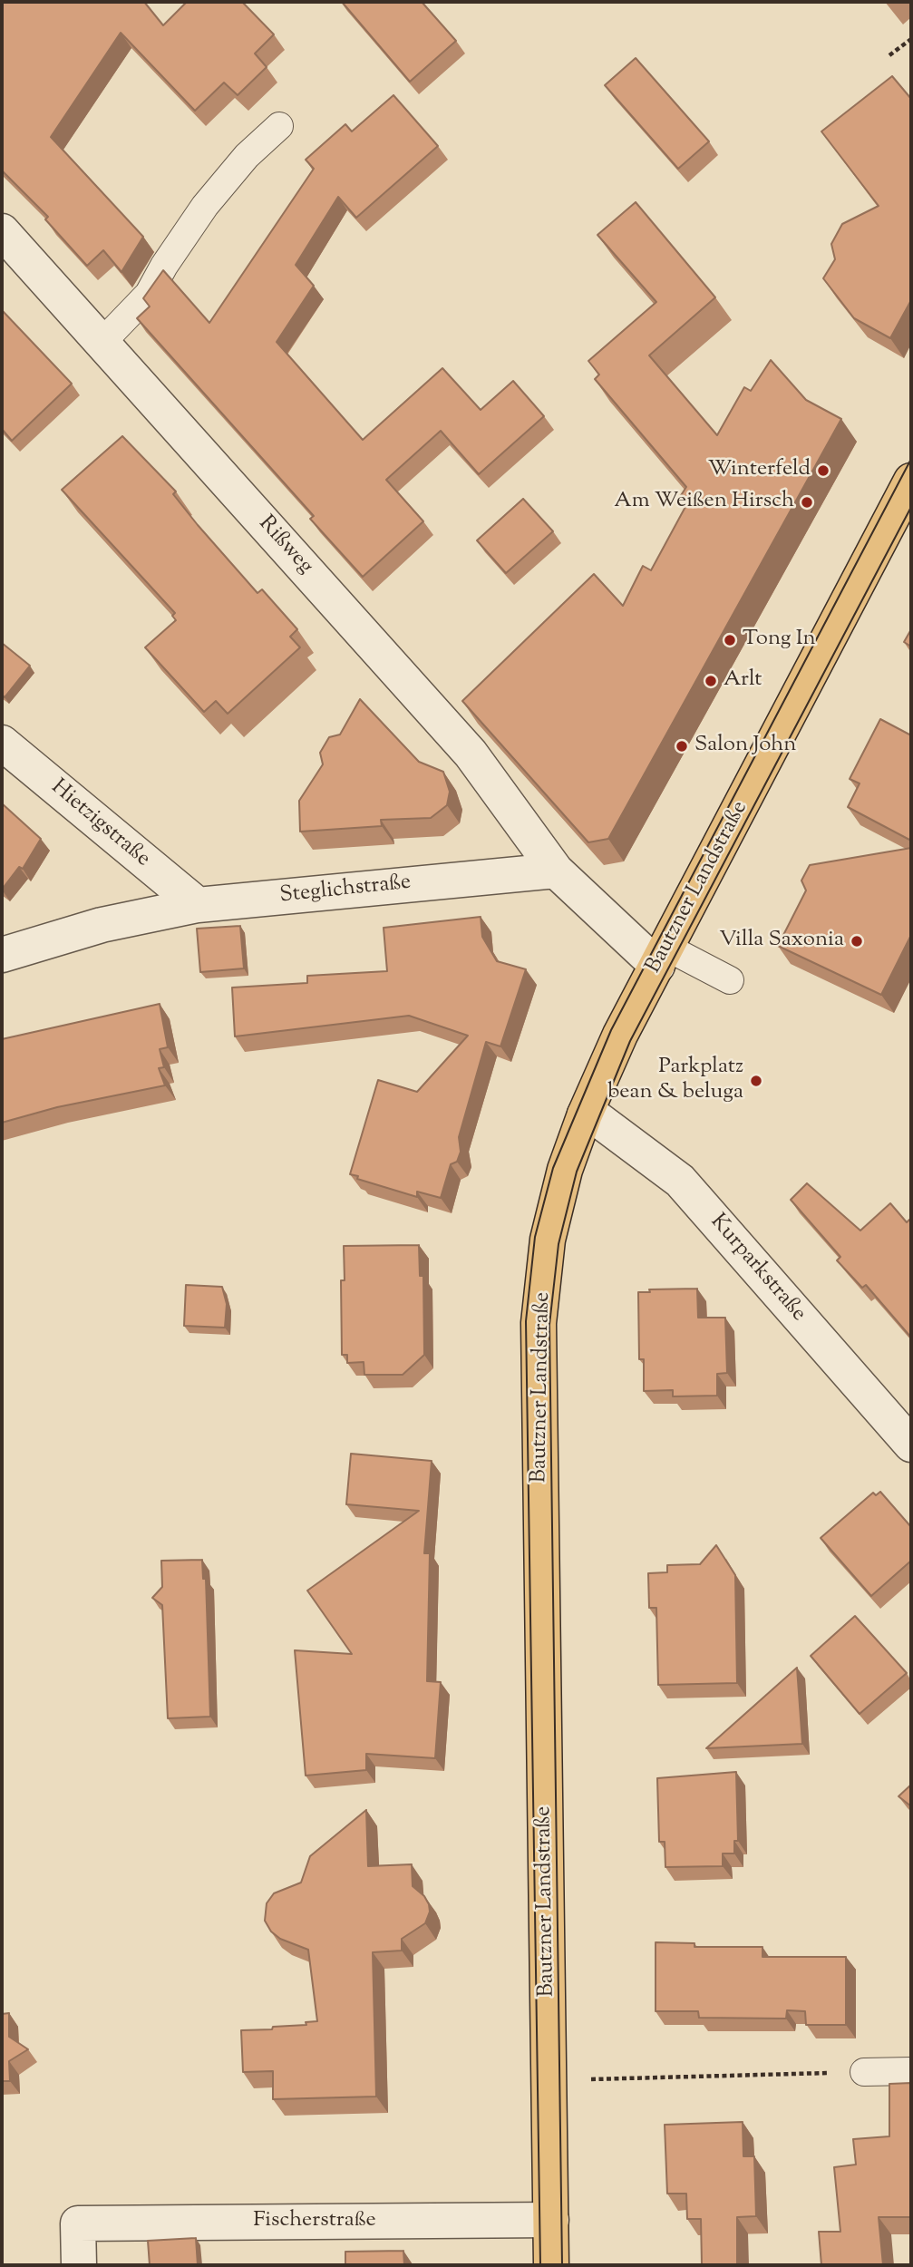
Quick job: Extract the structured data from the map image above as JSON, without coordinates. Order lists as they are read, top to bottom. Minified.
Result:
{"streets":{"main road":["Bautzner Landstraße"],"street":["Rißweg","Hietzigstraße","Steglichstraße","Kurparkstraße","Fischerstraße"]},"crossings":[["Rißweg","Steglichstraße"],["Hietzigstraße","Steglichstraße"],["Bautzner Landstraße","Kurparkstraße"],["Bautzner Landstraße","Fischerstraße"]],"places":["Winterfeld","Am Weißen Hirsch","Tong In","Arlt","Salon John","Villa Saxonia","Parkplatz bean & beluga"]}
